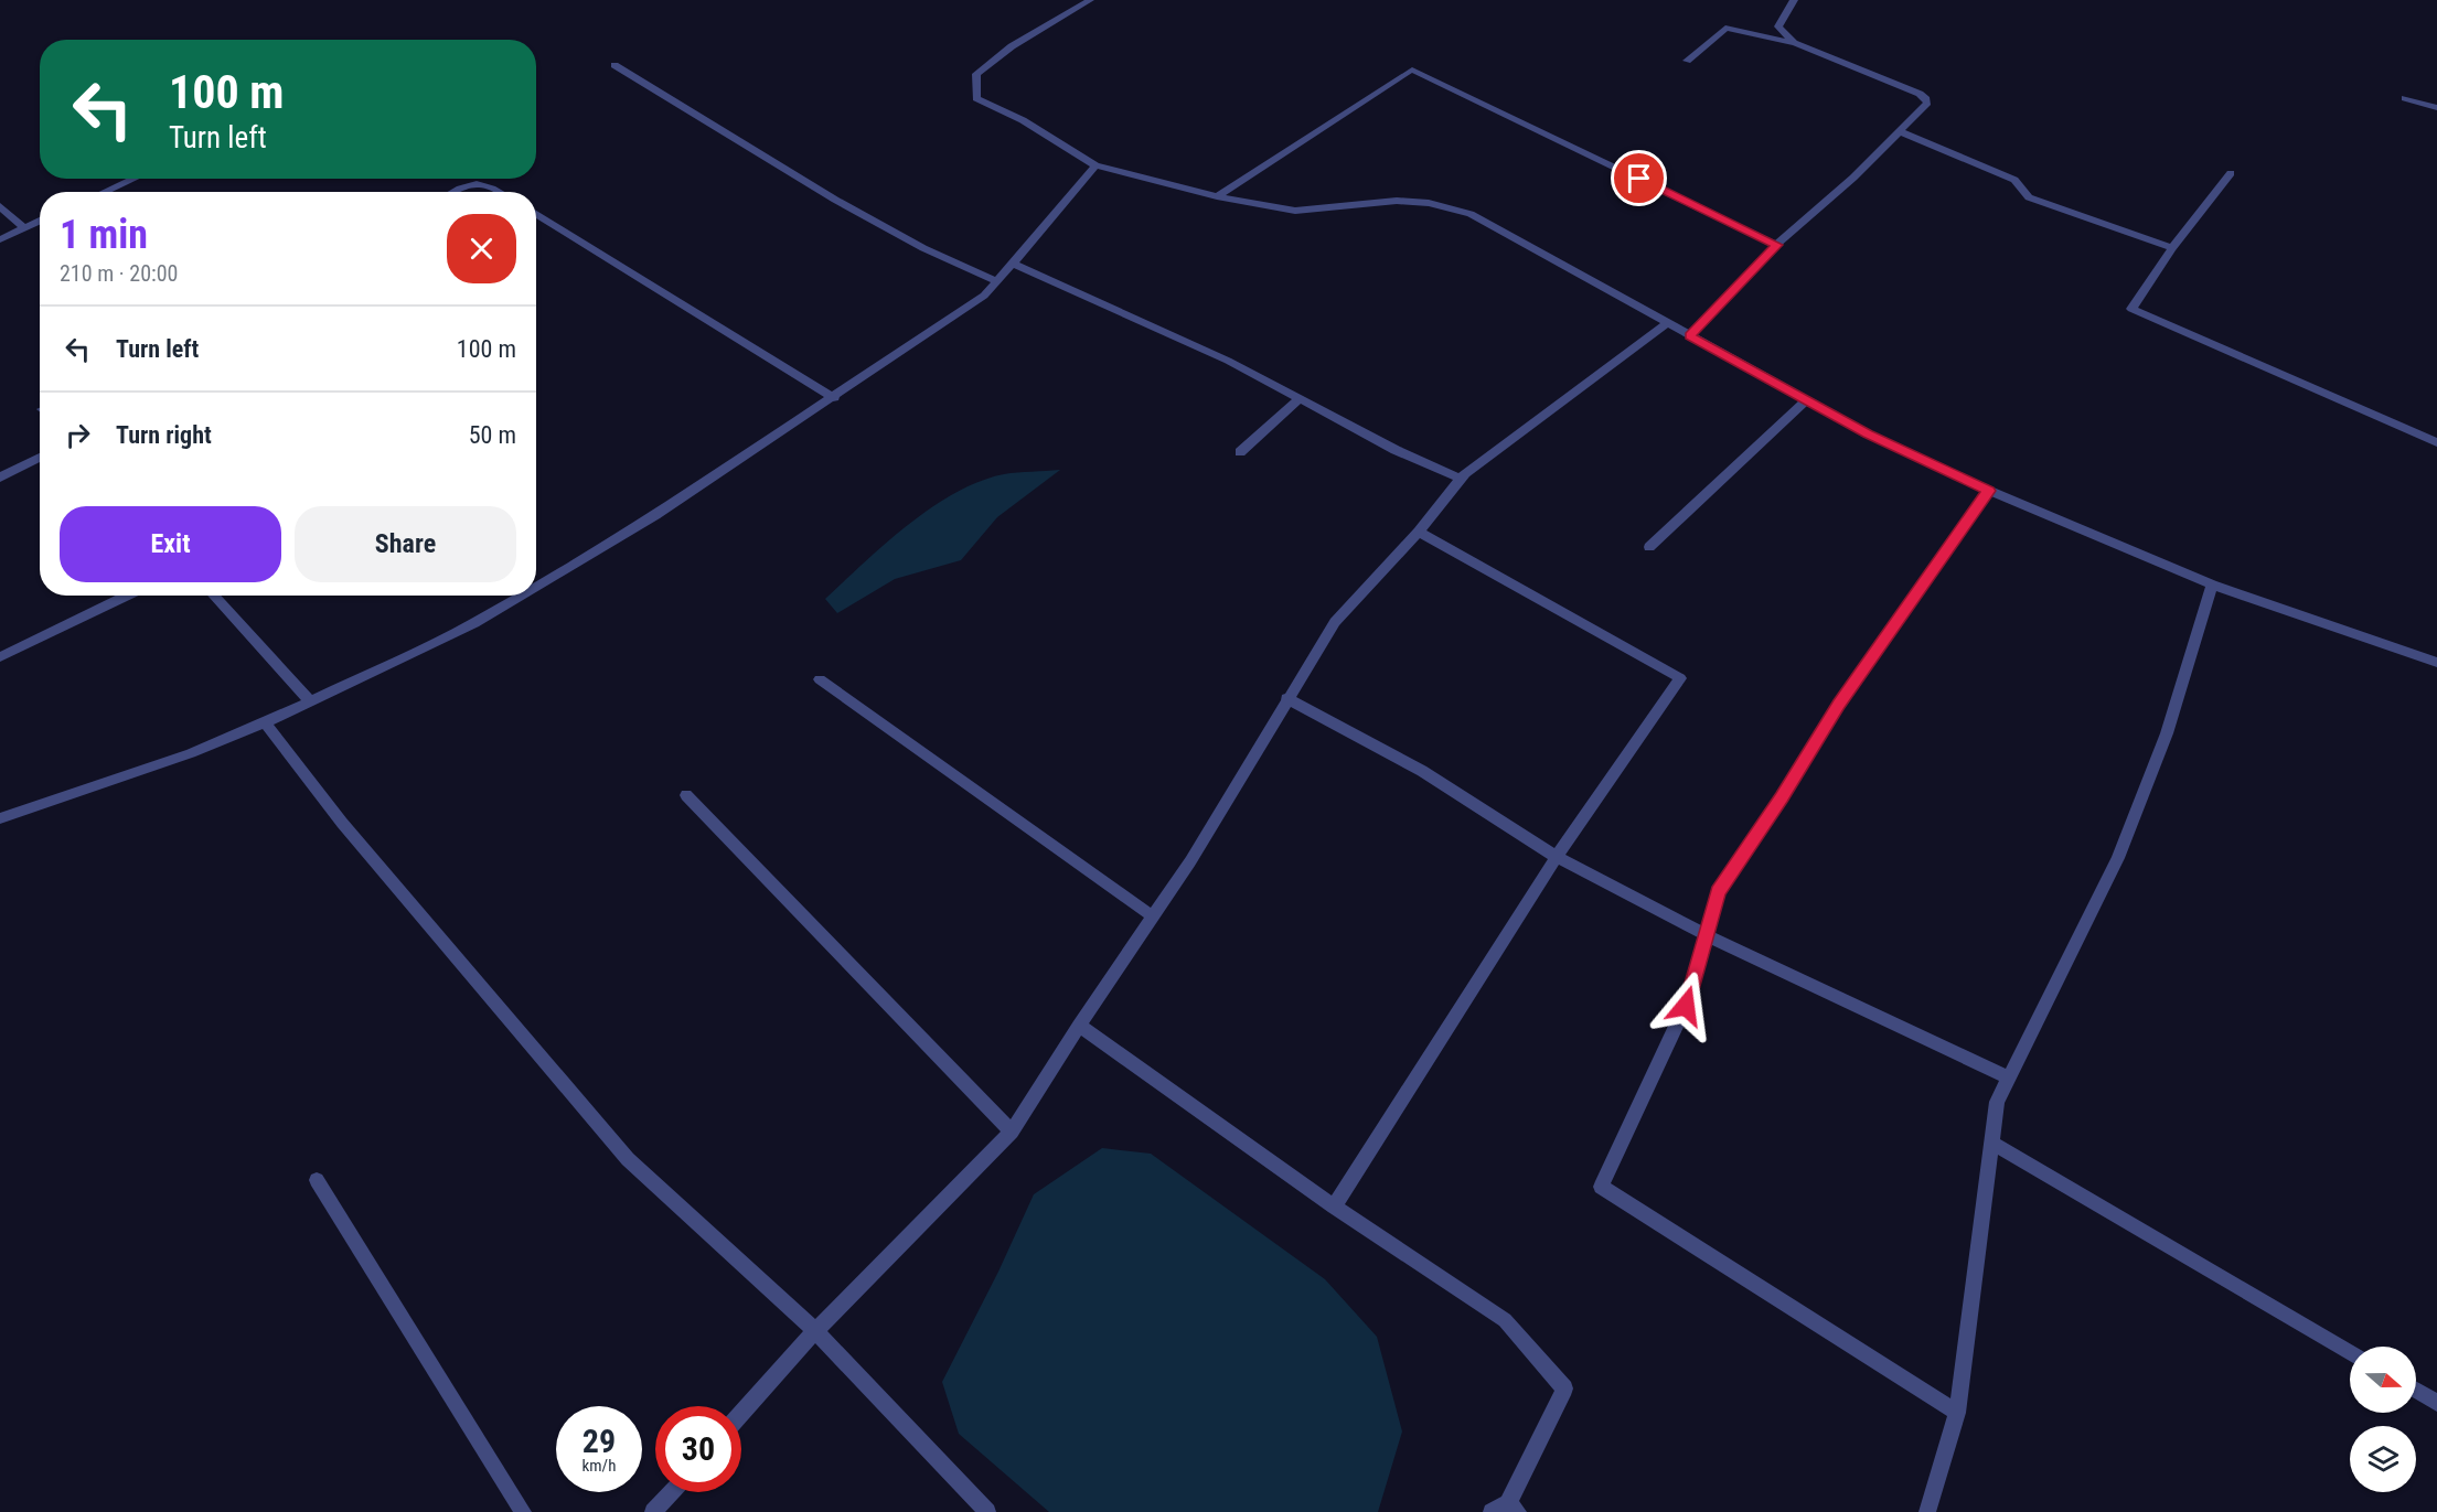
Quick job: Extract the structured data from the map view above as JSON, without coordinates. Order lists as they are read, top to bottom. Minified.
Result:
{"north":"right","page":{"turn":["100 m","Turn left"],"heading":["1 min","210 m · 20:00"],"list":[{"name":"Turn left","value":"100 m"},{"name":"Turn right","value":"50 m"}],"buttons":["Exit","Share"],"speed":"29 km/h","limit":"30"}}
